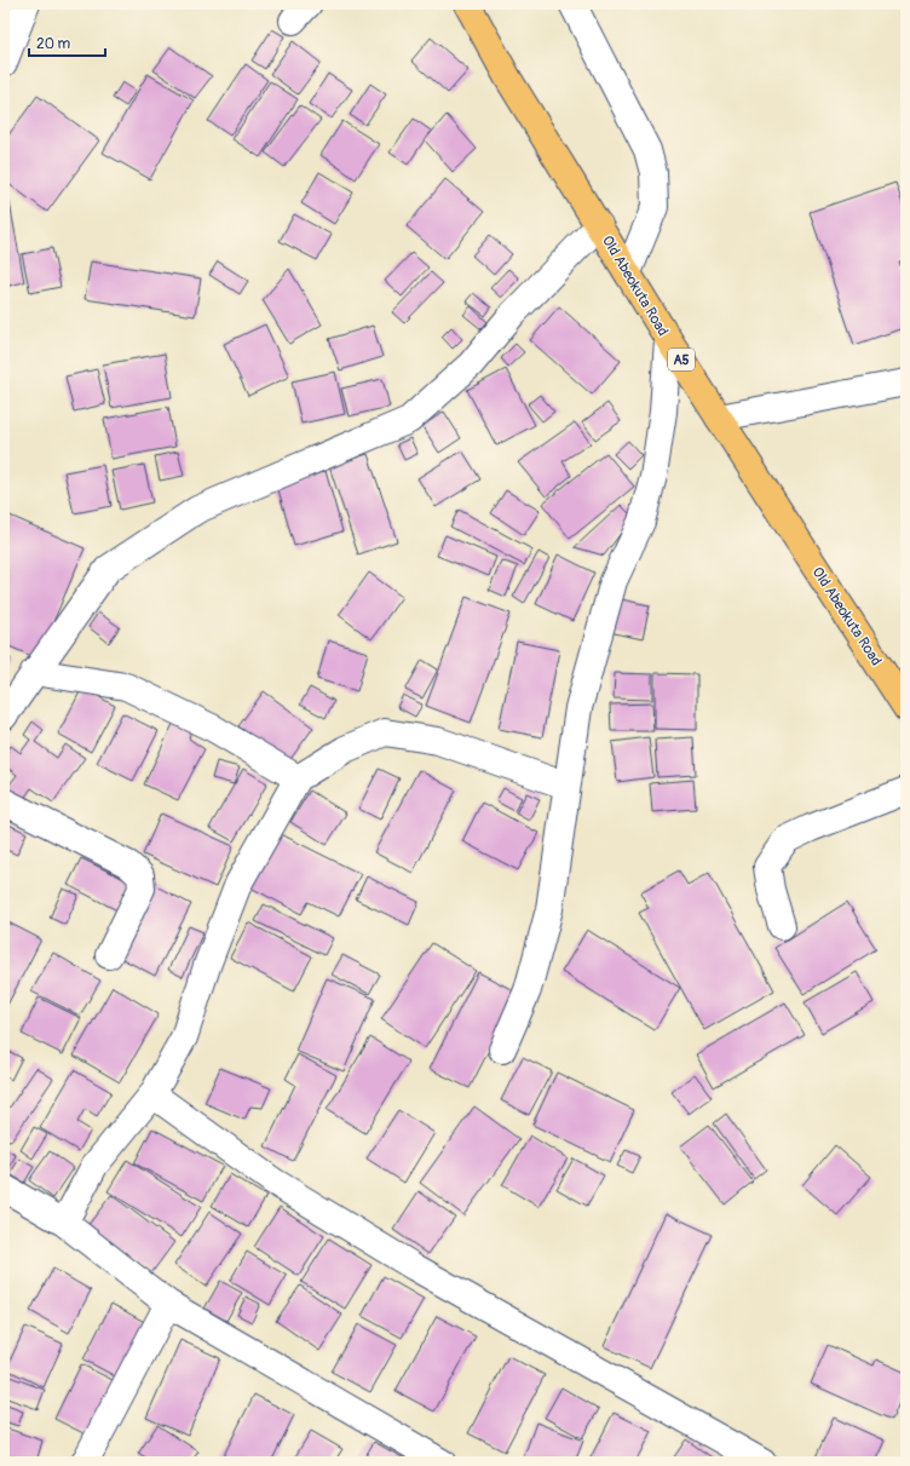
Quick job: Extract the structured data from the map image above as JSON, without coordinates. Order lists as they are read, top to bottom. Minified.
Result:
{"streets":{"highway":["Old Abeokuta Road","A5"]},"scale_bar":"20 m"}
